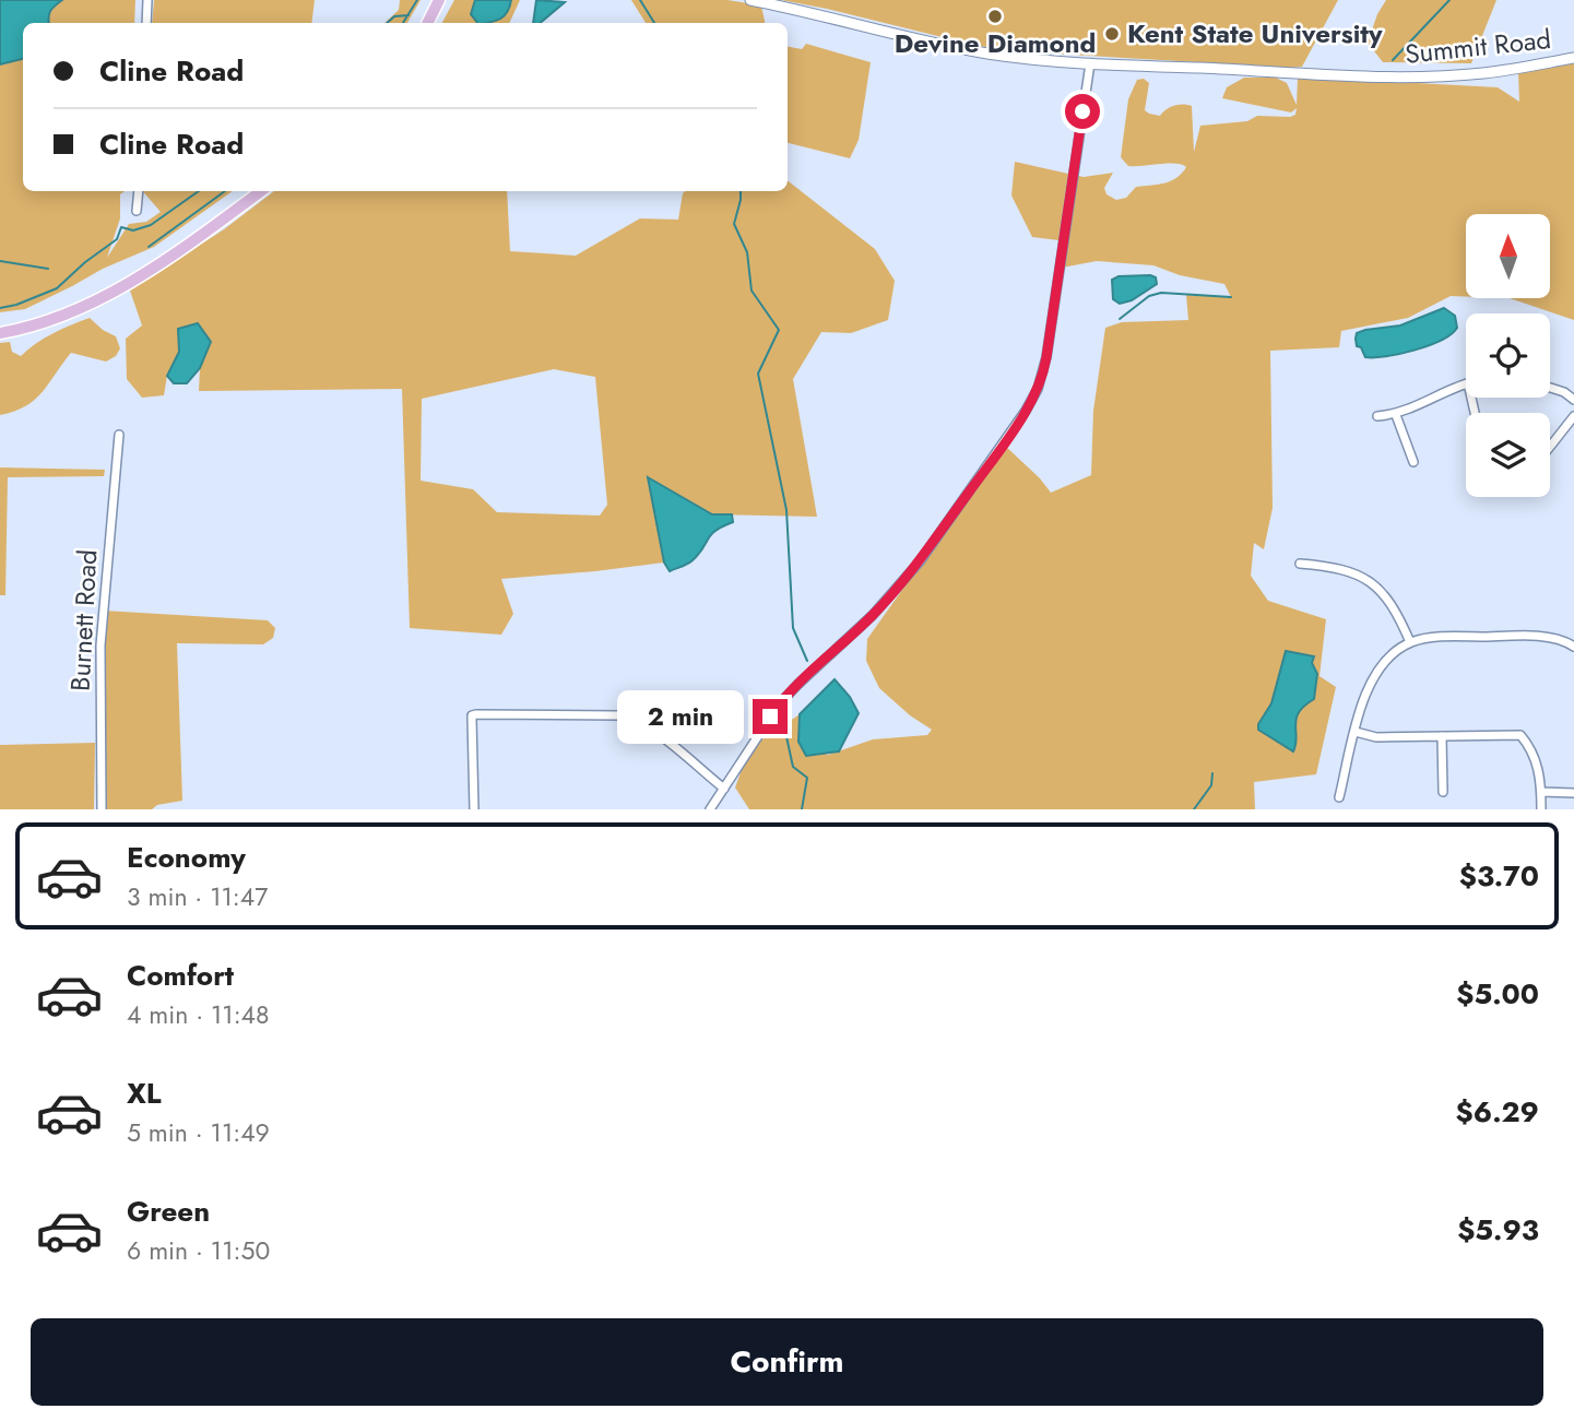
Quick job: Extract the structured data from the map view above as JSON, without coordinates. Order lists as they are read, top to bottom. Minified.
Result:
{"streets":{"street":["Summit Road","Burnett Road"]},"places":["Devine Diamond","Kent State University"],"north":"top","page":{"banner":["Cline Road","Cline Road"],"bubble":"2 min","list":[{"name":"Economy","note":"3 min · 11:47","value":"$3.70"},{"name":"Comfort","note":"4 min · 11:48","value":"$5.00"},{"name":"XL","note":"5 min · 11:49","value":"$6.29"},{"name":"Green","note":"6 min · 11:50","value":"$5.93"}],"buttons":"Confirm"}}
